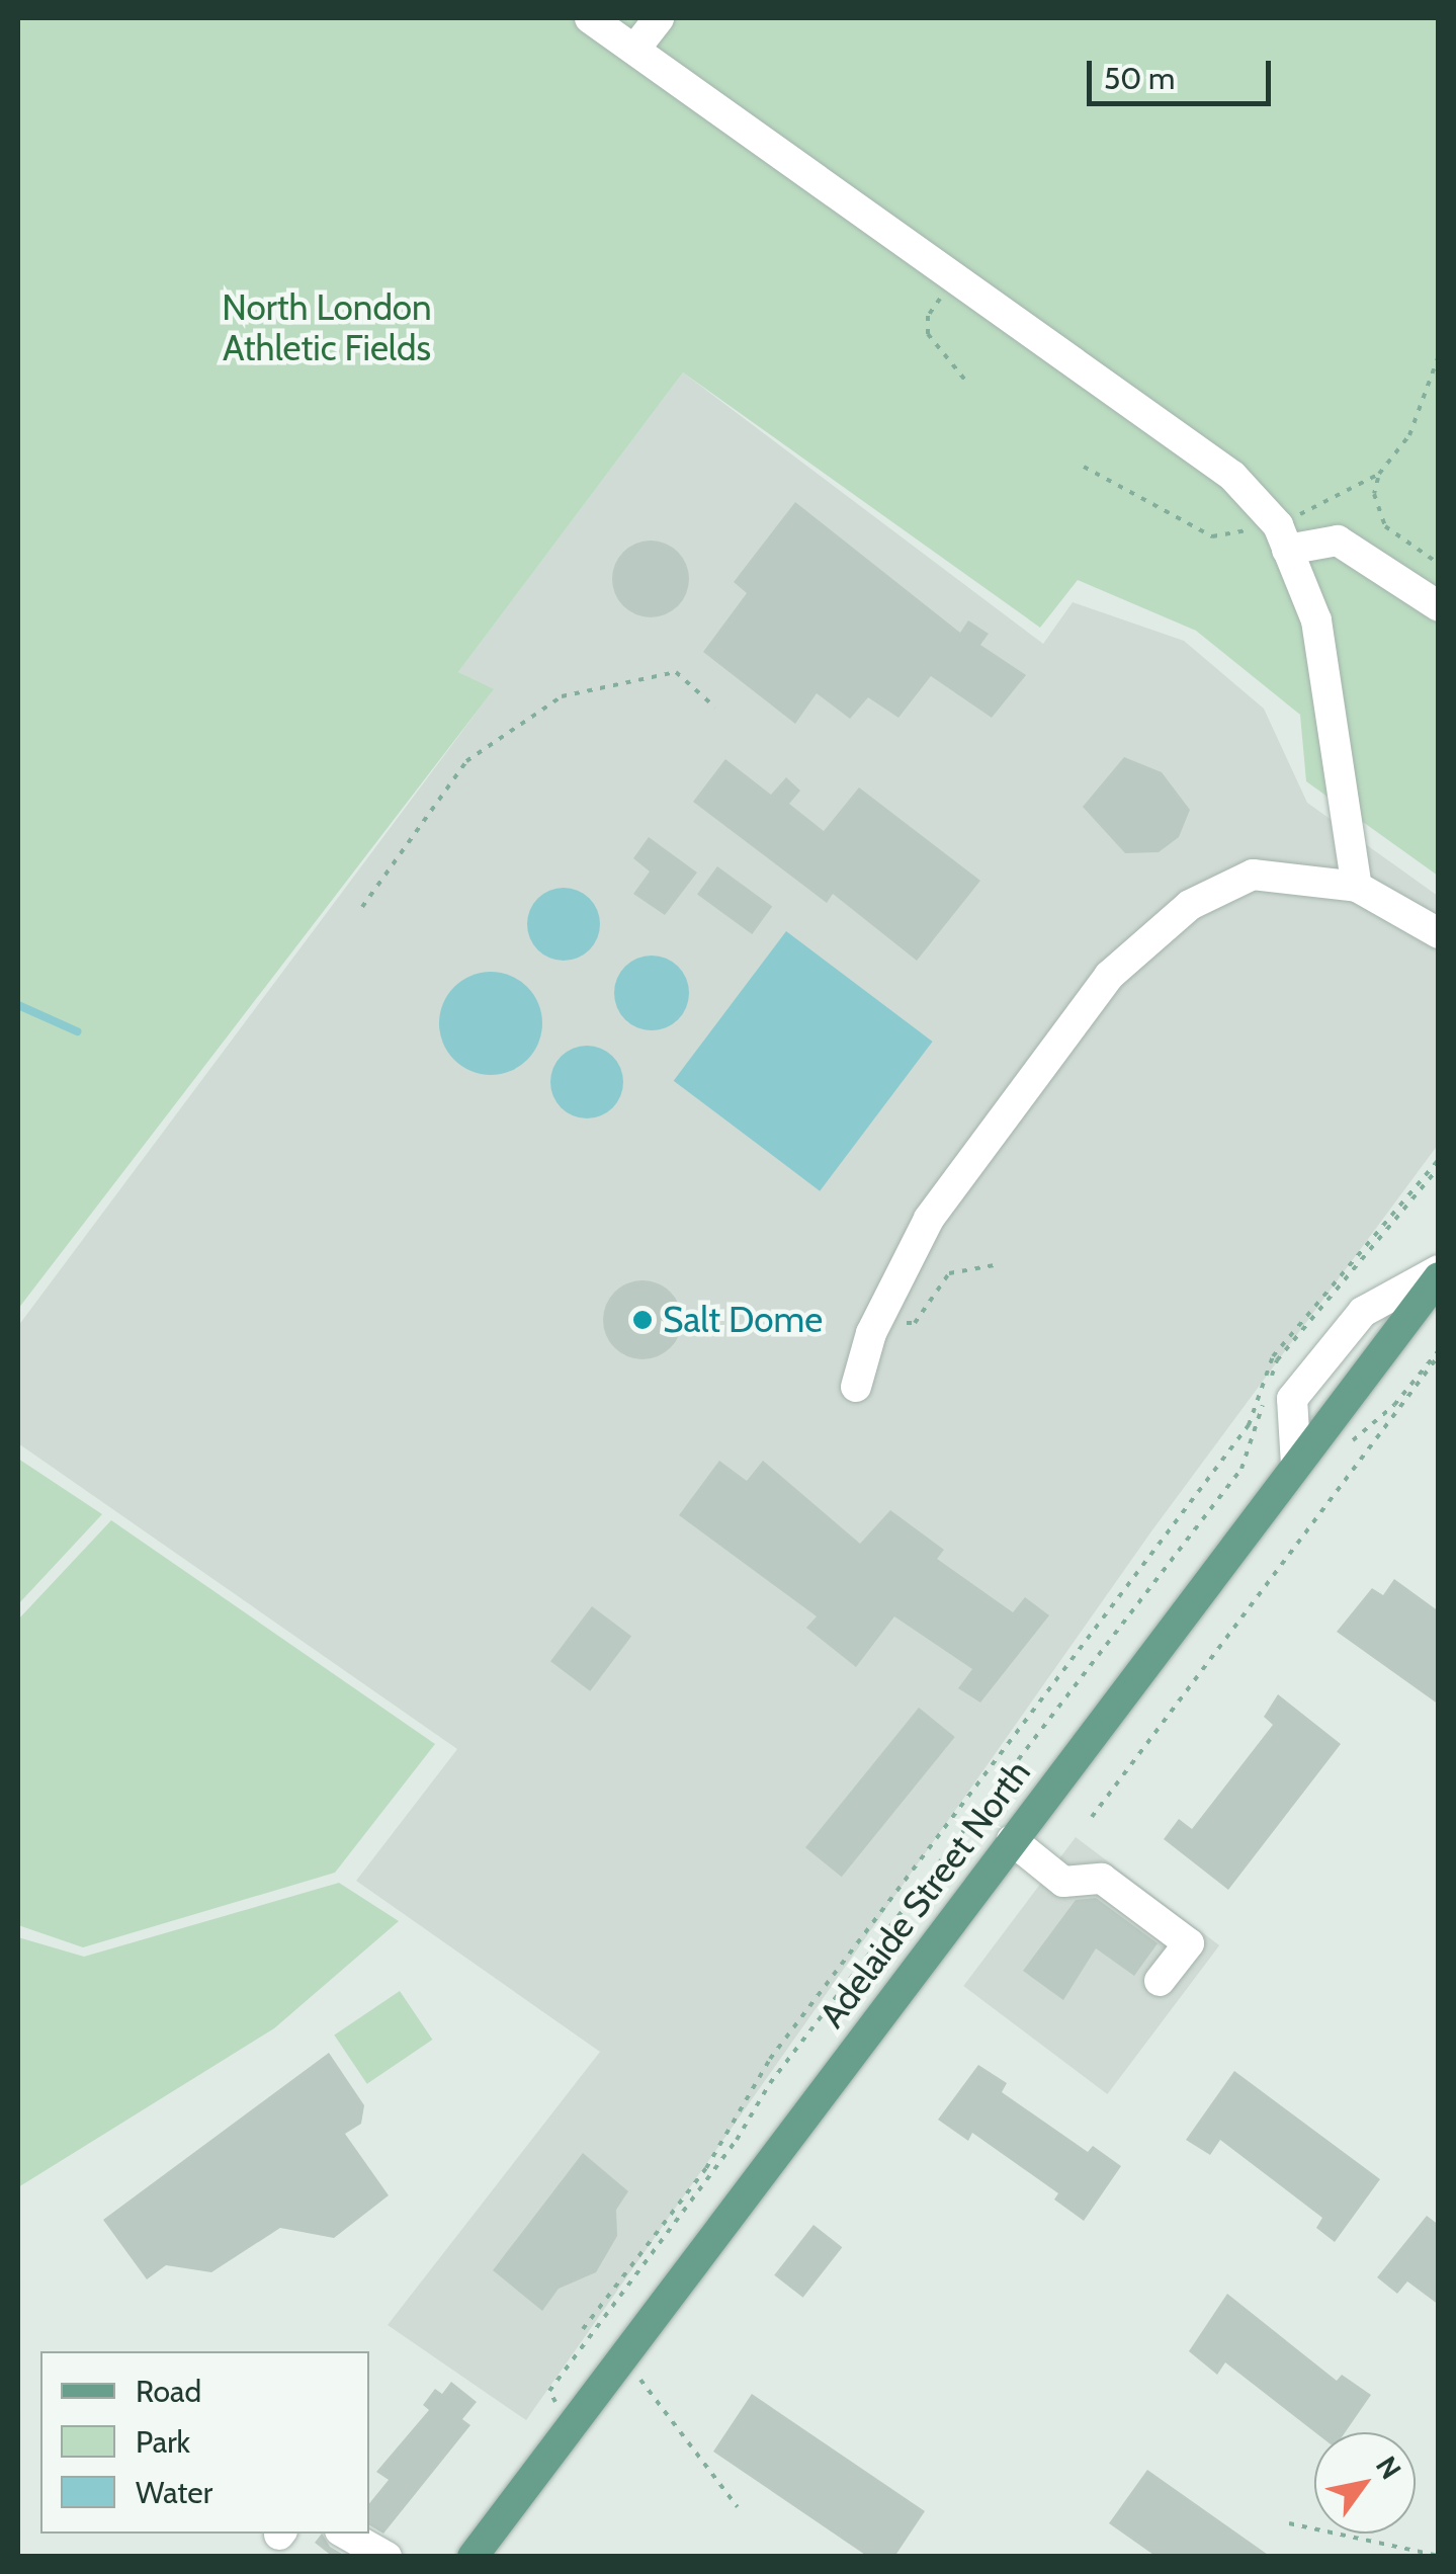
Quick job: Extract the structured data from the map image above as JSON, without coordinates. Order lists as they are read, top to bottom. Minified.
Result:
{"streets":{"main road":["Adelaide Street North"]},"parks":["North London Athletic Fields"],"places":["Salt Dome"],"legend":["Road","Park","Water"],"scale_bar":"50 m","north":"top right"}
